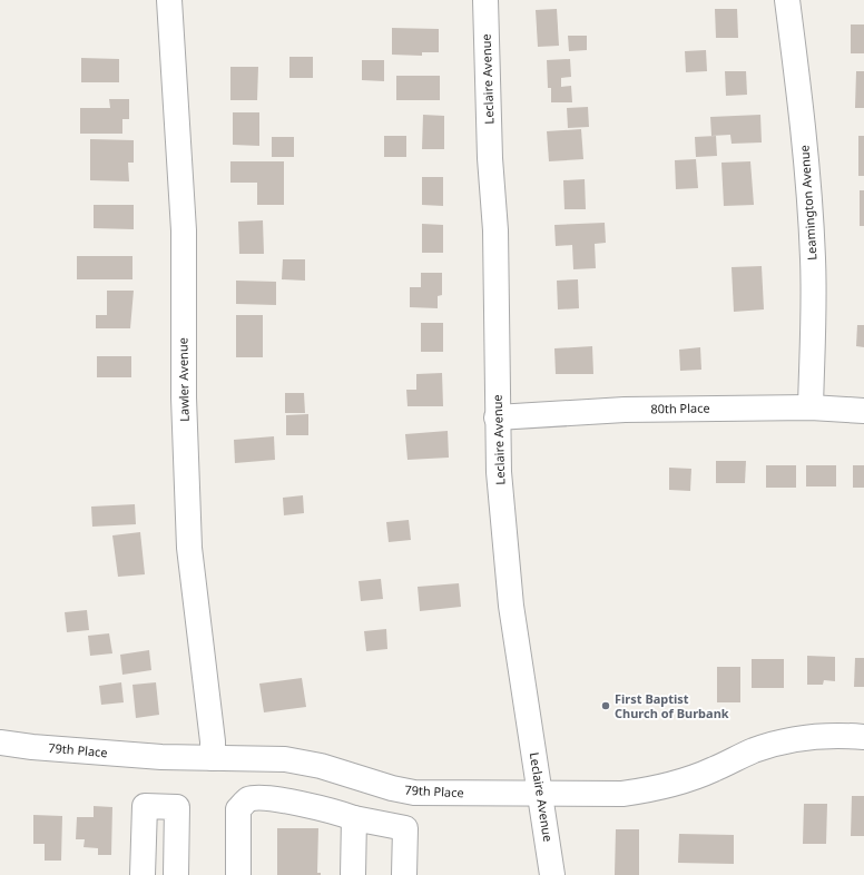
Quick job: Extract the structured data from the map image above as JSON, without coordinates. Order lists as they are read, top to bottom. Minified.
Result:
{"streets":{"street":["Leclaire Avenue","Leamington Avenue","Lawler Avenue","80th Place","79th Place"]},"crossings":[["Leclaire Avenue","80th Place"],["Leclaire Avenue","79th Place"],["Leamington Avenue","80th Place"],["Lawler Avenue","79th Place"]],"places":["First Baptist Church of Burbank"]}
